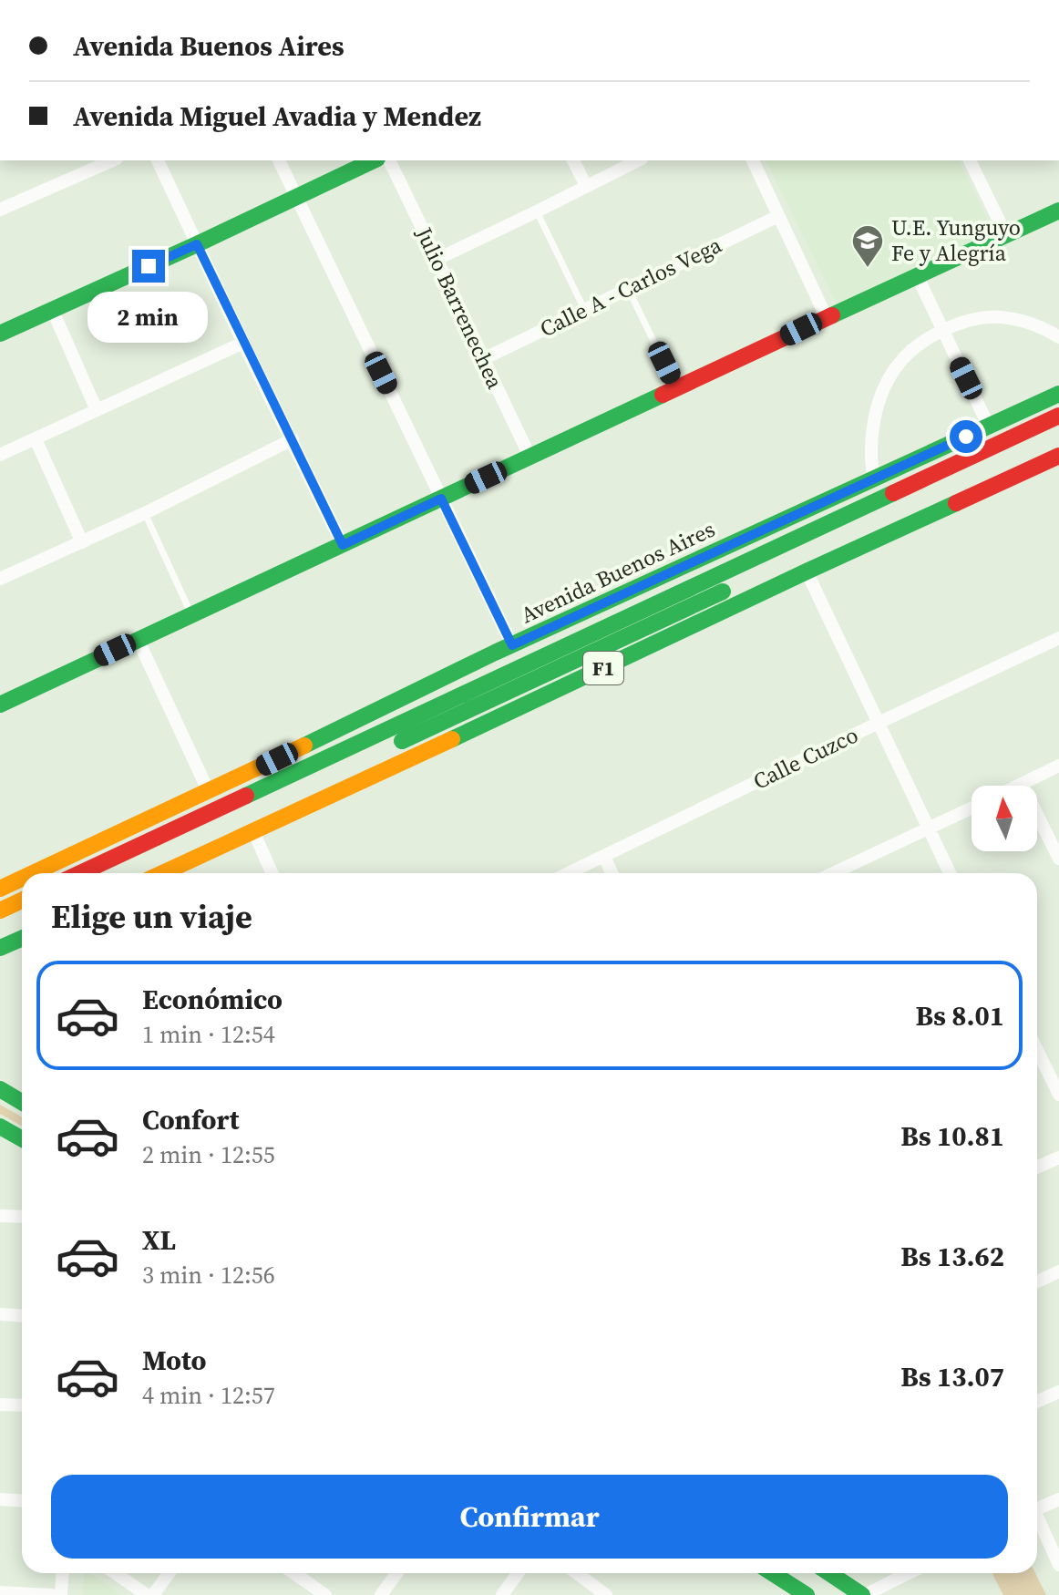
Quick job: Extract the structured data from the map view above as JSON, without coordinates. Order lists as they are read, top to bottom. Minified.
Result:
{"streets":{"main road":["Avenida Buenos Aires","F1"],"street":["Calle A - Carlos Vega","Julio Barrenechea","Calle Cuzco"]},"crossings":[["Calle A - Carlos Vega","Julio Barrenechea"]],"places":{"school or university":["U.E. Yunguyo Fe y Alegría"]},"north":"top","page":{"banner":["Avenida Buenos Aires","Avenida Miguel Avadia y Mendez"],"bubble":"2 min","heading":"Elige un viaje","list":[{"name":"Económico","note":"1 min · 12:54","value":"Bs 8.01"},{"name":"Confort","note":"2 min · 12:55","value":"Bs 10.81"},{"name":"XL","note":"3 min · 12:56","value":"Bs 13.62"},{"name":"Moto","note":"4 min · 12:57","value":"Bs 13.07"}],"buttons":"Confirmar"}}
